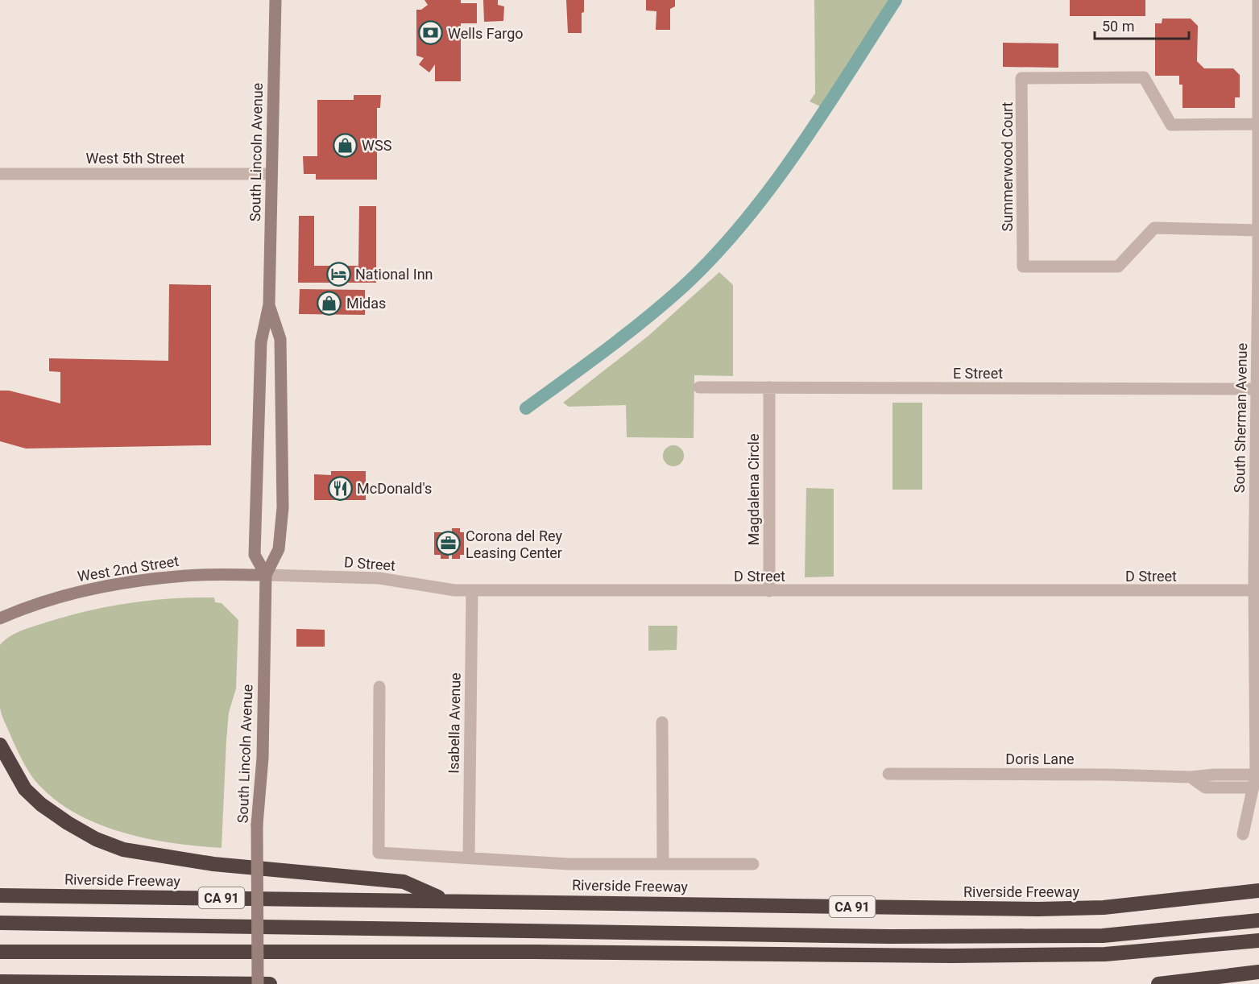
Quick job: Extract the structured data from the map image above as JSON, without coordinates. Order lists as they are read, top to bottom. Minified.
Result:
{"streets":{"highway":["Riverside Freeway","CA 91"],"main road":["South Lincoln Avenue","West 2nd Street"],"street":["West 5th Street","Summerwood Court","E Street","South Sherman Avenue","Magdalena Circle","D Street","Isabella Avenue","Doris Lane"]},"crossings":[["South Lincoln Avenue","West 5th Street"],["South Lincoln Avenue","D Street"],["South Lincoln Avenue","West 2nd Street"],["Summerwood Court","South Sherman Avenue"],["E Street","South Sherman Avenue"],["E Street","Magdalena Circle"],["South Sherman Avenue","D Street"],["South Sherman Avenue","Doris Lane"],["Magdalena Circle","D Street"],["D Street","West 2nd Street"],["D Street","Isabella Avenue"]],"places":{"bank":["Wells Fargo"],"shop":["WSS","Midas"],"hotel":["National Inn"],"restaurant":["McDonald's"],"office":["Corona del Rey Leasing Center"]},"scale_bar":"50 m"}
